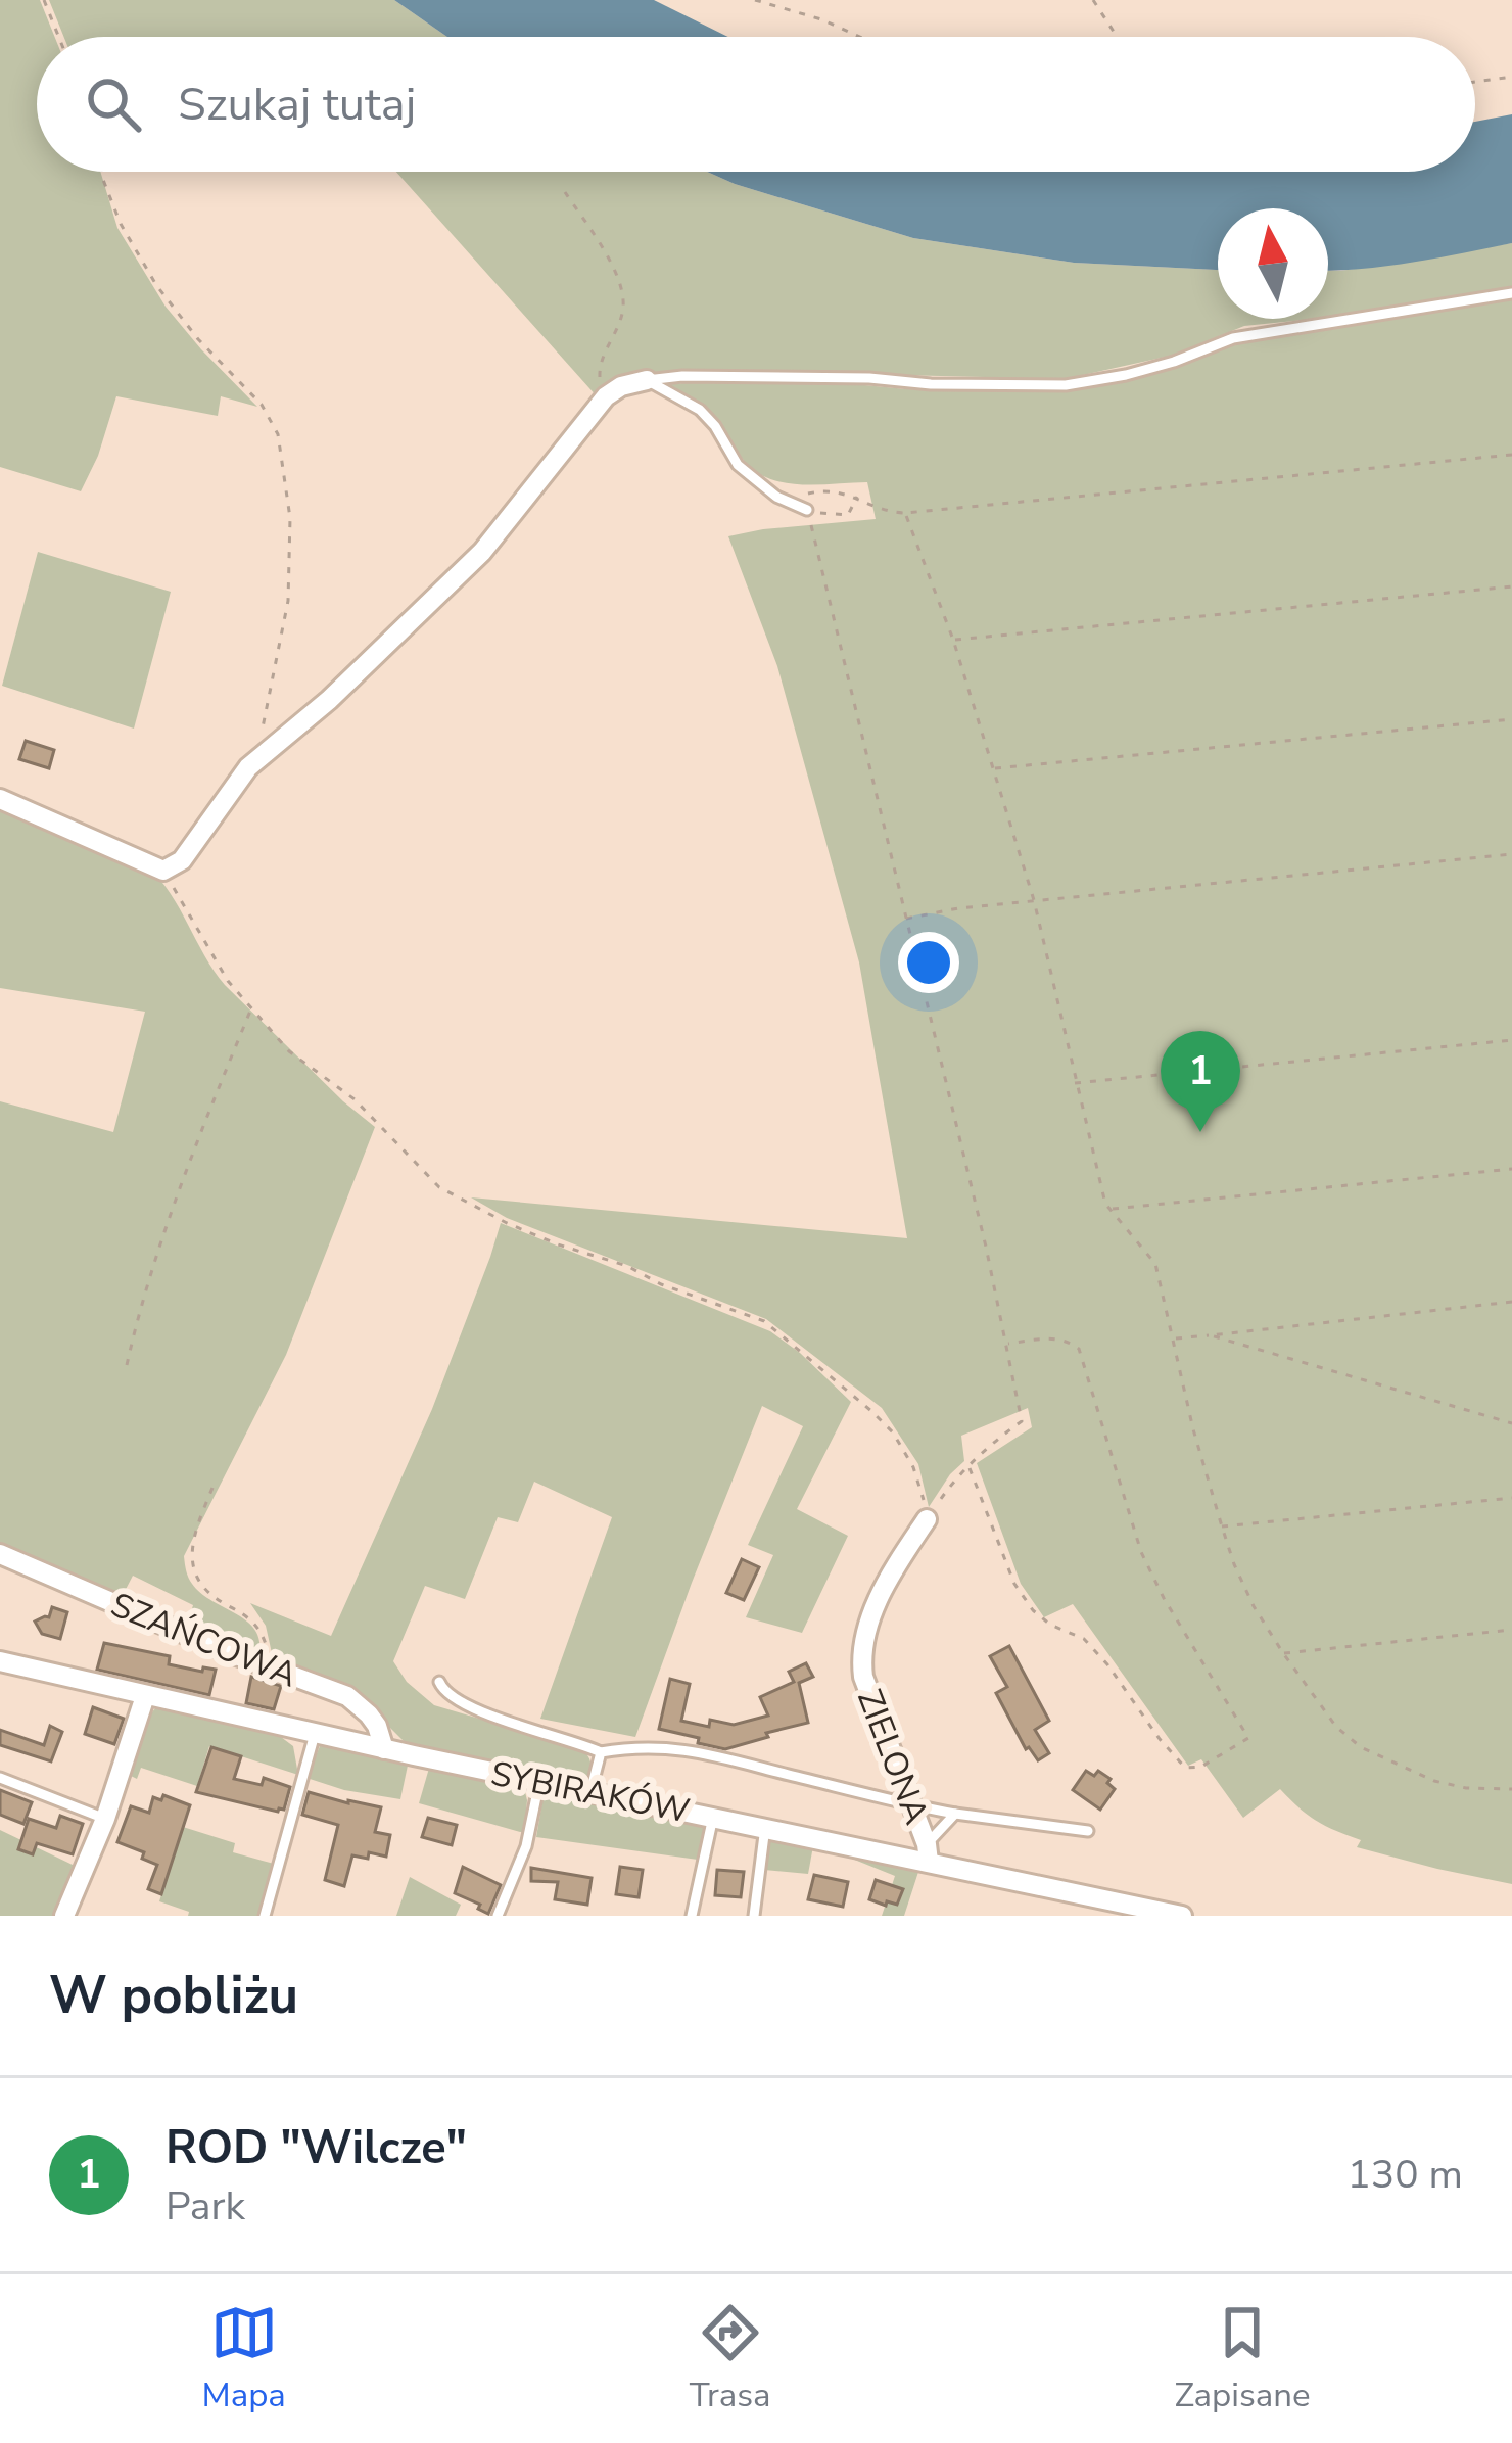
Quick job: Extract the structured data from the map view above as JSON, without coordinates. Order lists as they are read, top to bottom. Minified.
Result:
{"streets":{"street":["SZAŃCOWA","ZIELONA","SYBIRAKÓW"]},"crossings":[["SZAŃCOWA","SYBIRAKÓW"],["ZIELONA","SYBIRAKÓW"]],"north":"top","page":{"search":"Szukaj tutaj","pins":"1","heading":"W pobliżu","list":[{"mark":"1","name":"ROD \"Wilcze\"","note":"Park","value":"130 m"}],"nav":["Mapa","Trasa","Zapisane"]}}
